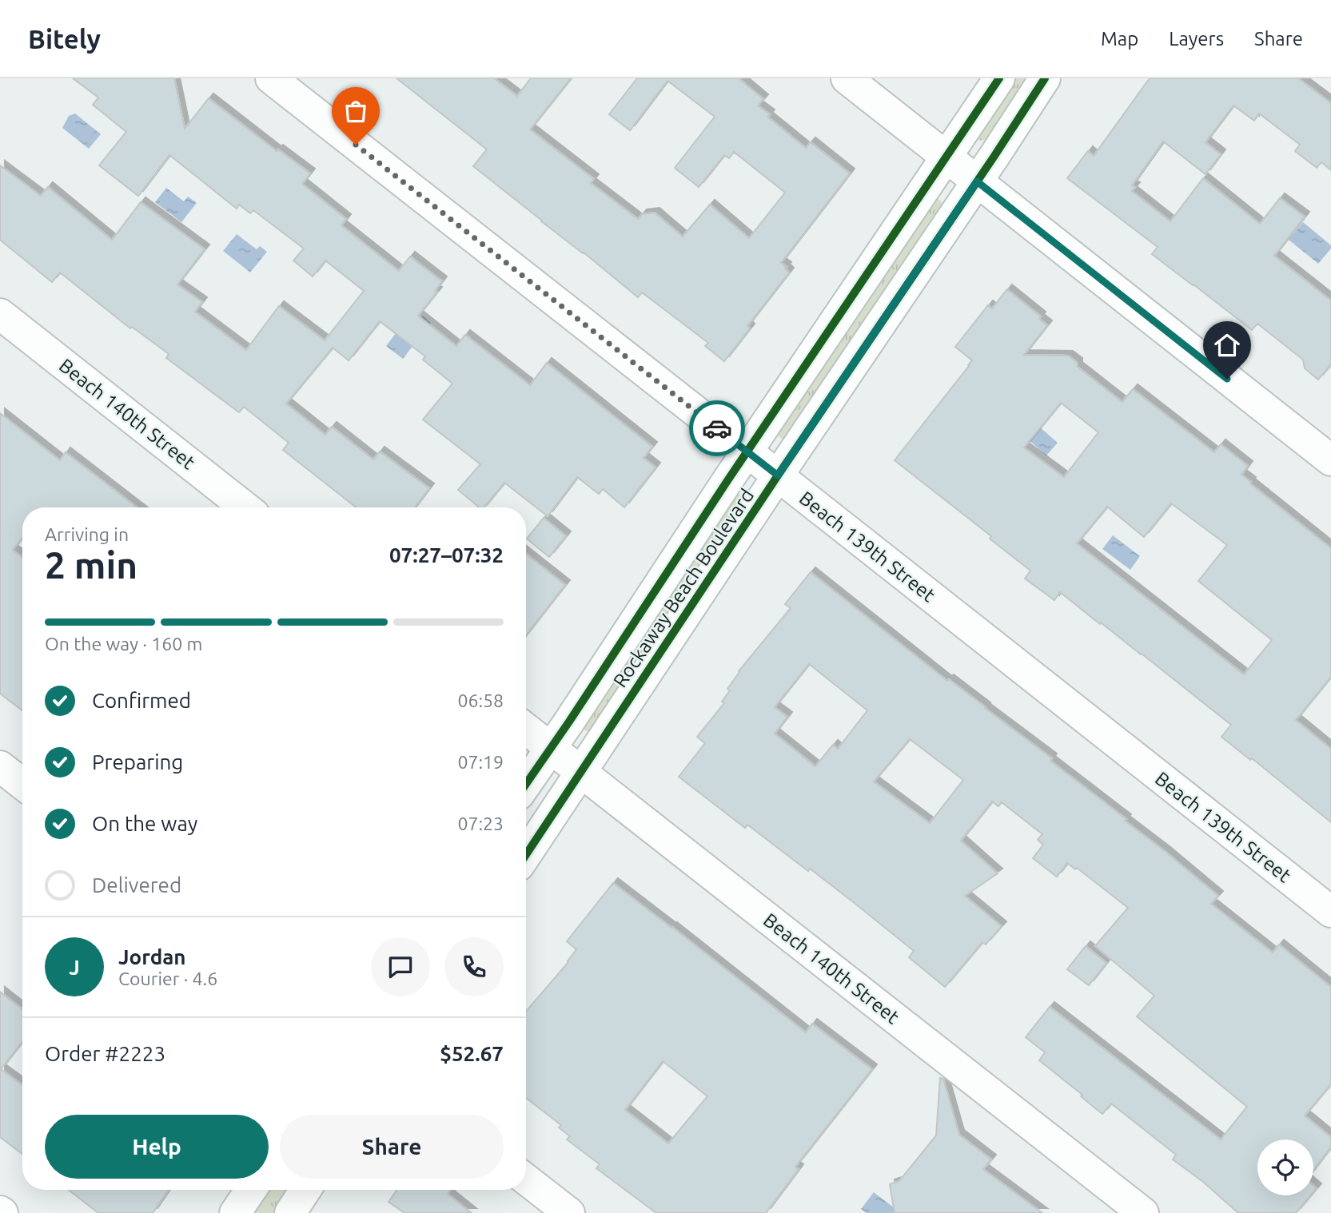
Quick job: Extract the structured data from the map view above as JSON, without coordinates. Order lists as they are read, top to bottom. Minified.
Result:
{"streets":{"street":["Beach 140th Street","Beach 139th Street","Rockaway Beach Boulevard"]},"crossings":[["Beach 140th Street","Rockaway Beach Boulevard"],["Beach 139th Street","Rockaway Beach Boulevard"]],"page":{"header":"Bitely","nav":["Map","Layers","Share"],"heading":["2 min","Arriving in","07:27–07:32"],"panel":["Jordan","Courier · 4.6","Order #2223","$52.67"],"bar":"On the way · 160 m","list":[["Confirmed","06:58"],["Preparing","07:19"],["On the way","07:23"],"Delivered"],"round":"J","buttons":["Help","Share"]}}
